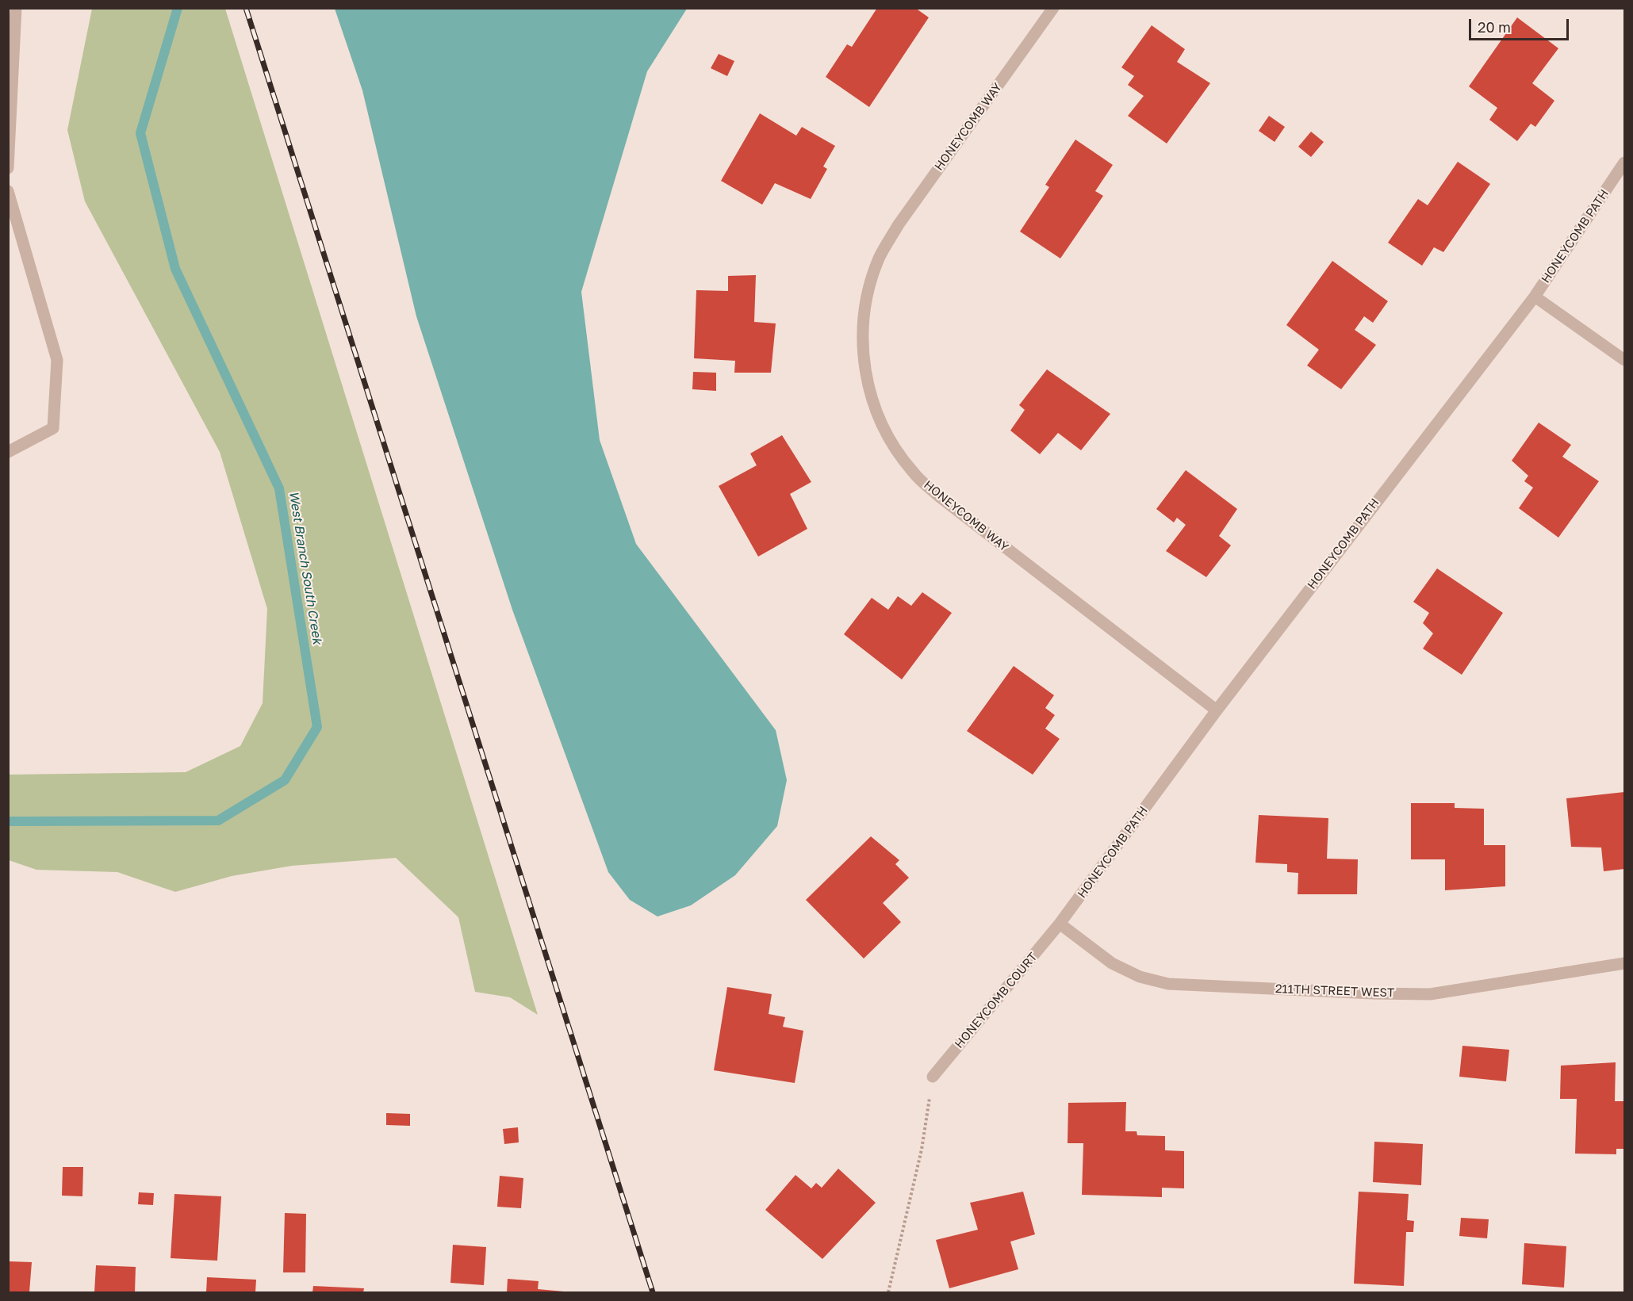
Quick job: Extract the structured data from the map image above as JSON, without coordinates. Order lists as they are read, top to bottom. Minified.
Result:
{"streets":{"street":["HONEYCOMB WAY","HONEYCOMB PATH","211TH STREET WEST","HONEYCOMB COURT"]},"crossings":[["HONEYCOMB WAY","HONEYCOMB PATH"],["HONEYCOMB PATH","211TH STREET WEST"],["HONEYCOMB PATH","HONEYCOMB COURT"],["211TH STREET WEST","HONEYCOMB COURT"]],"water":["West Branch South Creek"],"scale_bar":"20 m"}
